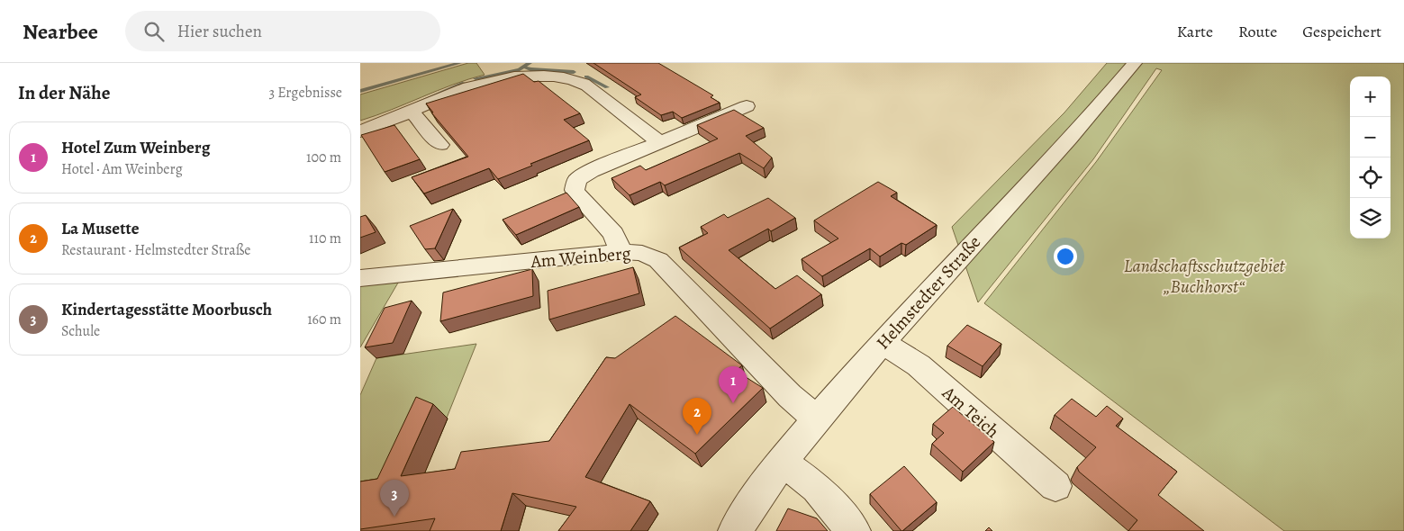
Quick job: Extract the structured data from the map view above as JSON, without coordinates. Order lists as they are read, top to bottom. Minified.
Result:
{"streets":{"street":["Am Weinberg","Helmstedter Straße","Am Teich"]},"crossings":[["Am Weinberg","Helmstedter Straße"],["Helmstedter Straße","Am Teich"]],"parks":["Landschaftsschutzgebiet „Buchhorst“"],"page":{"header":"Nearbee","search":"Hier suchen","nav":["Karte","Route","Gespeichert"],"heading":["In der Nähe","3 Ergebnisse"],"map_buttons":["+","−"],"list":[{"mark":"1","name":"Hotel Zum Weinberg","note":"Hotel · Am Weinberg","value":"100 m"},{"mark":"2","name":"La Musette","note":"Restaurant · Helmstedter Straße","value":"110 m"},{"mark":"3","name":"Kindertagesstätte Moorbusch","note":"Schule","value":"160 m"}],"pins":["1","2","3"]}}
